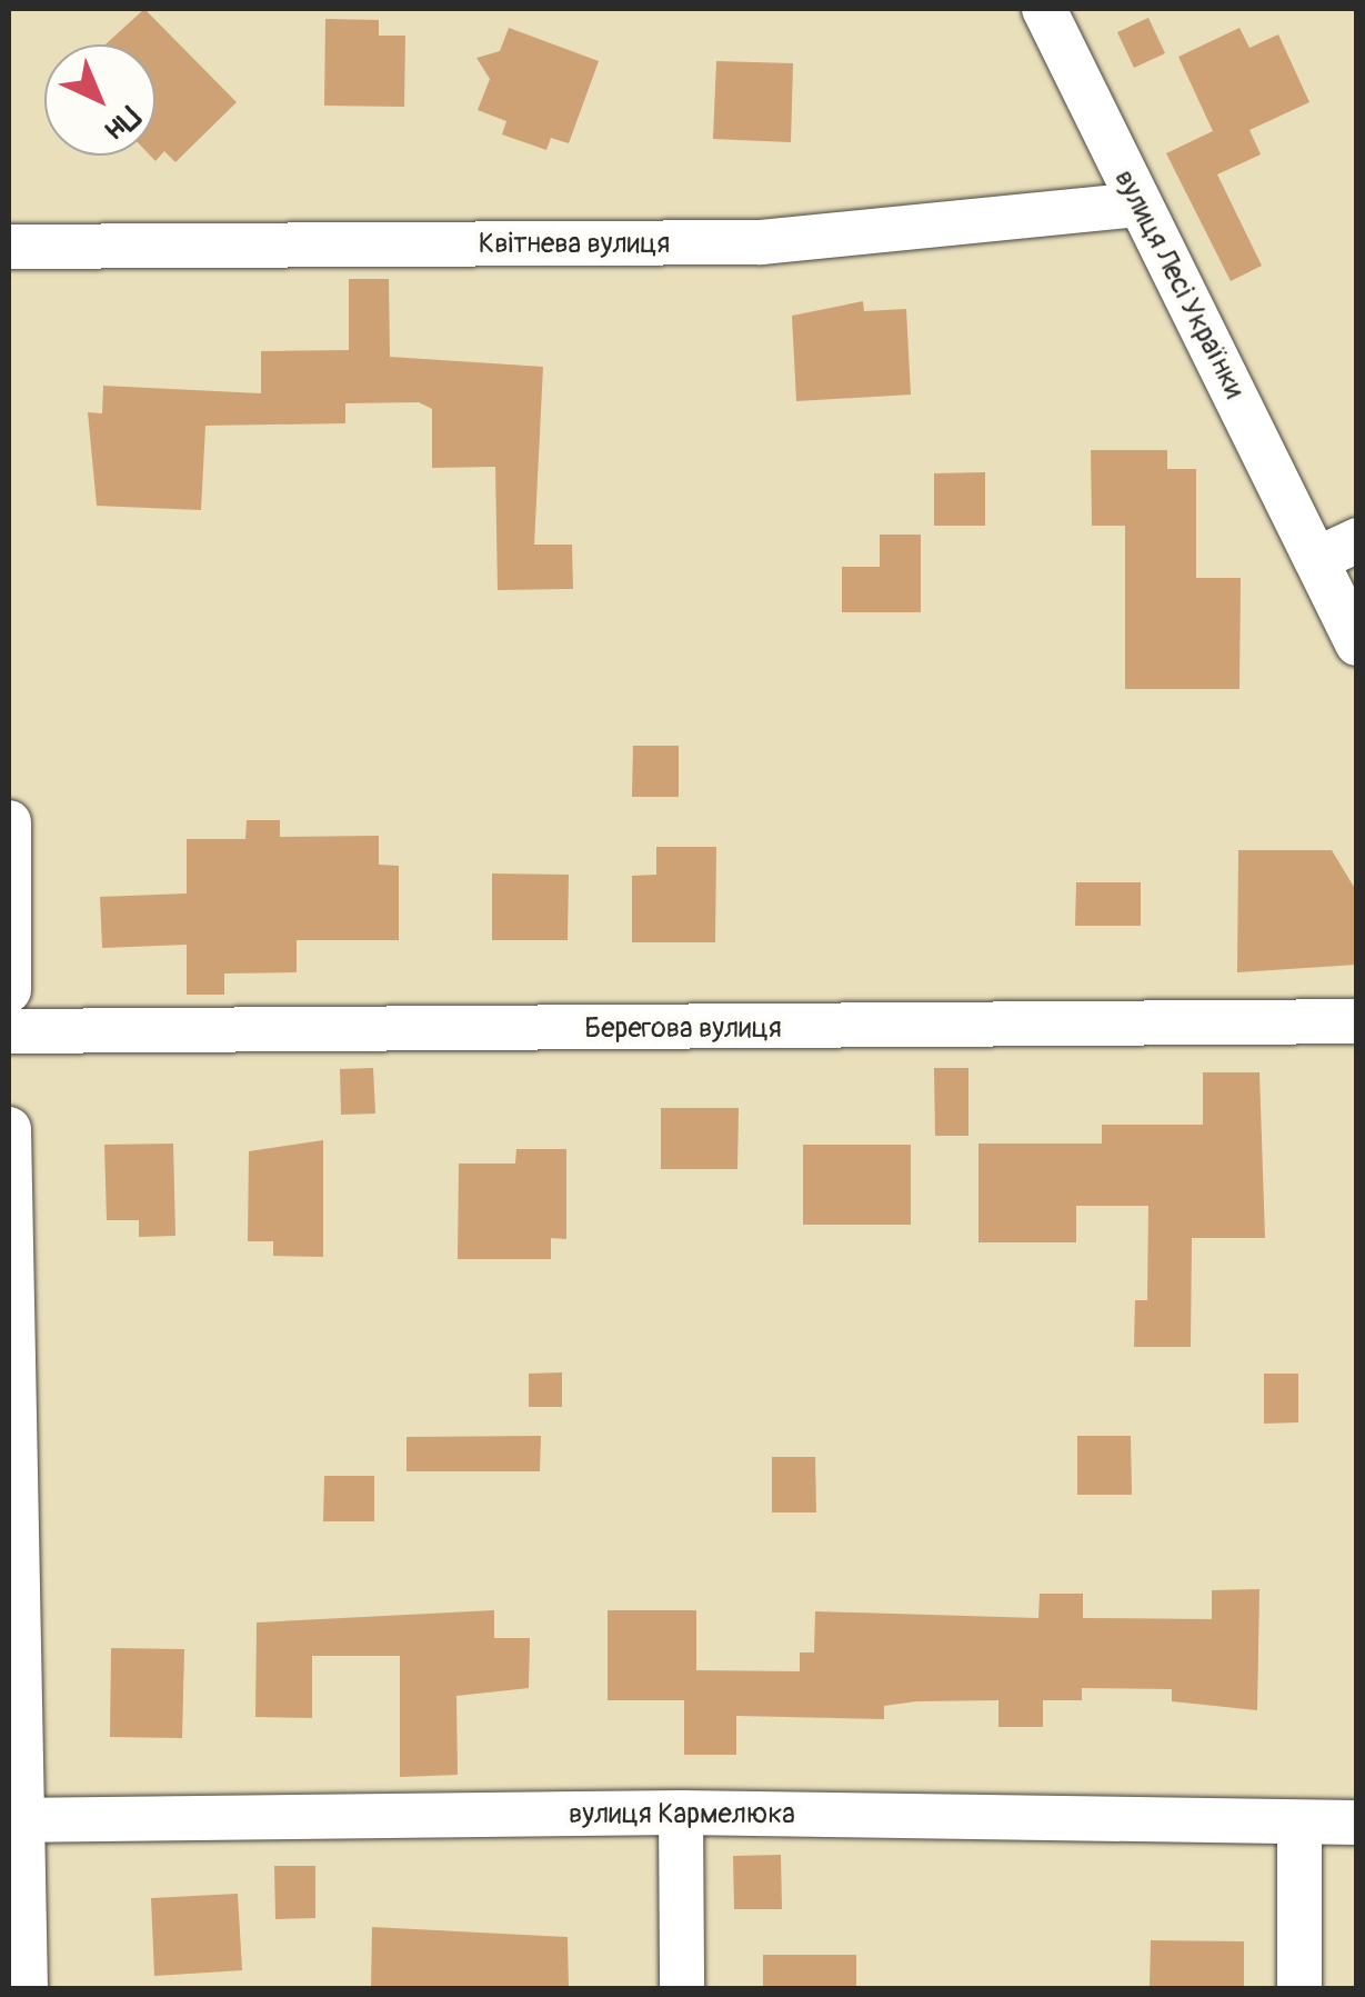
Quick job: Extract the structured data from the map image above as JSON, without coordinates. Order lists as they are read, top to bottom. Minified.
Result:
{"streets":{"street":["Квітнева вулиця","вулиця Лесі Українки","Берегова вулиця","вулиця Кармелюка"]},"crossings":[["Квітнева вулиця","вулиця Лесі Українки"]],"north":"bottom right"}
